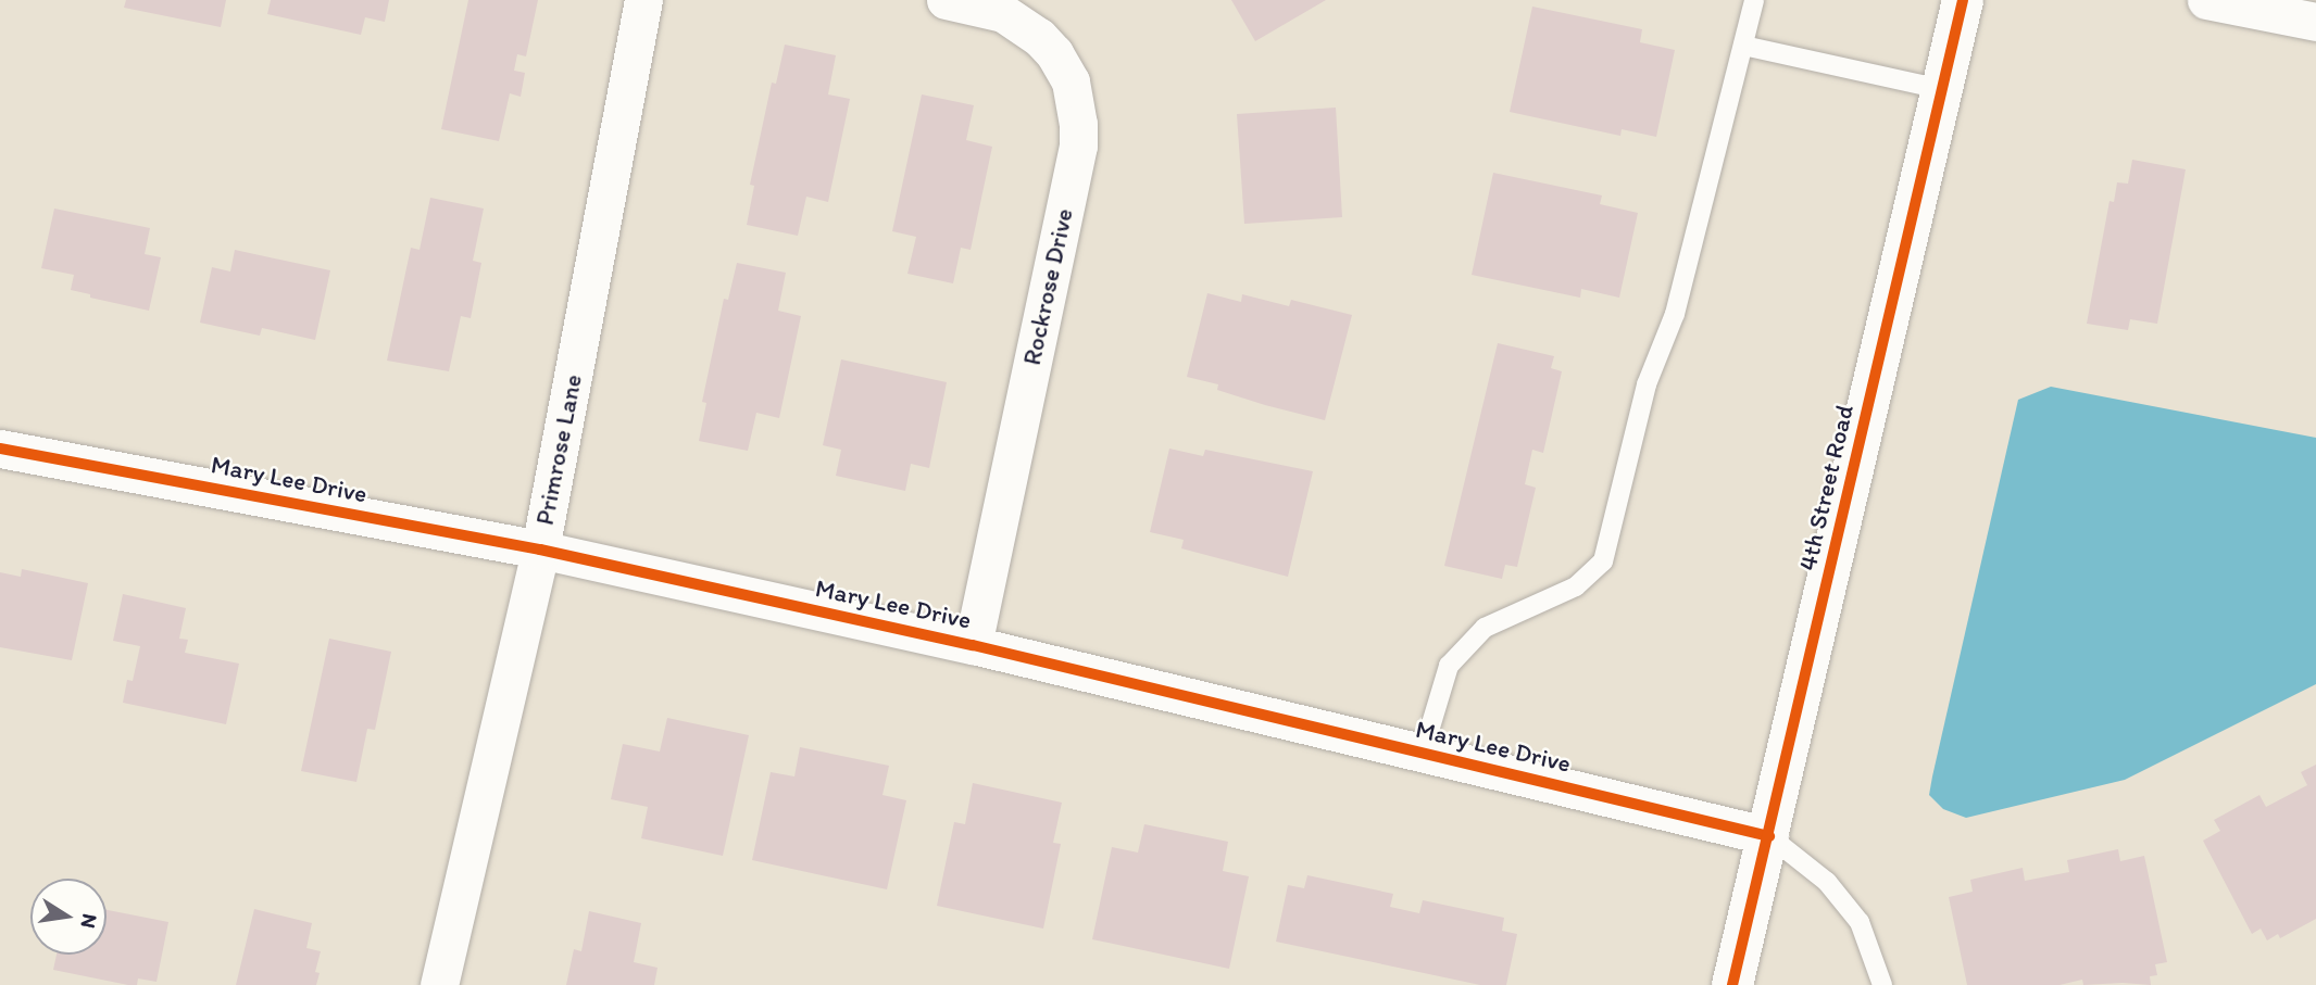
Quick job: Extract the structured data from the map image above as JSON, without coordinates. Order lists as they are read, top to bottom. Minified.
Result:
{"streets":{"street":["Rockrose Drive","Primrose Lane","Mary Lee Drive","4th Street Road"]},"crossings":[["Rockrose Drive","Mary Lee Drive"],["Primrose Lane","Mary Lee Drive"],["Mary Lee Drive","4th Street Road"]],"north":"right"}
